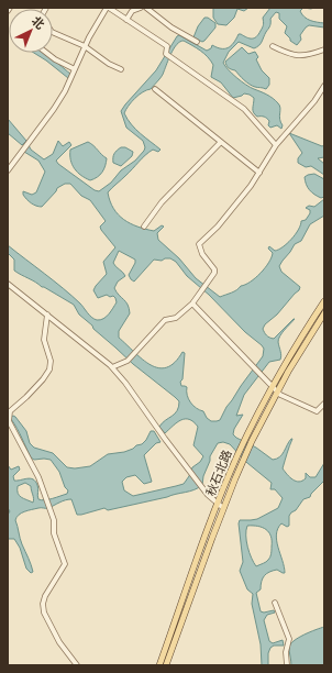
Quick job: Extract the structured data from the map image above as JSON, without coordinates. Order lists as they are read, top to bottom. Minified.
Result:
{"streets":{"main road":["秋石北路"]},"north":"top right"}
